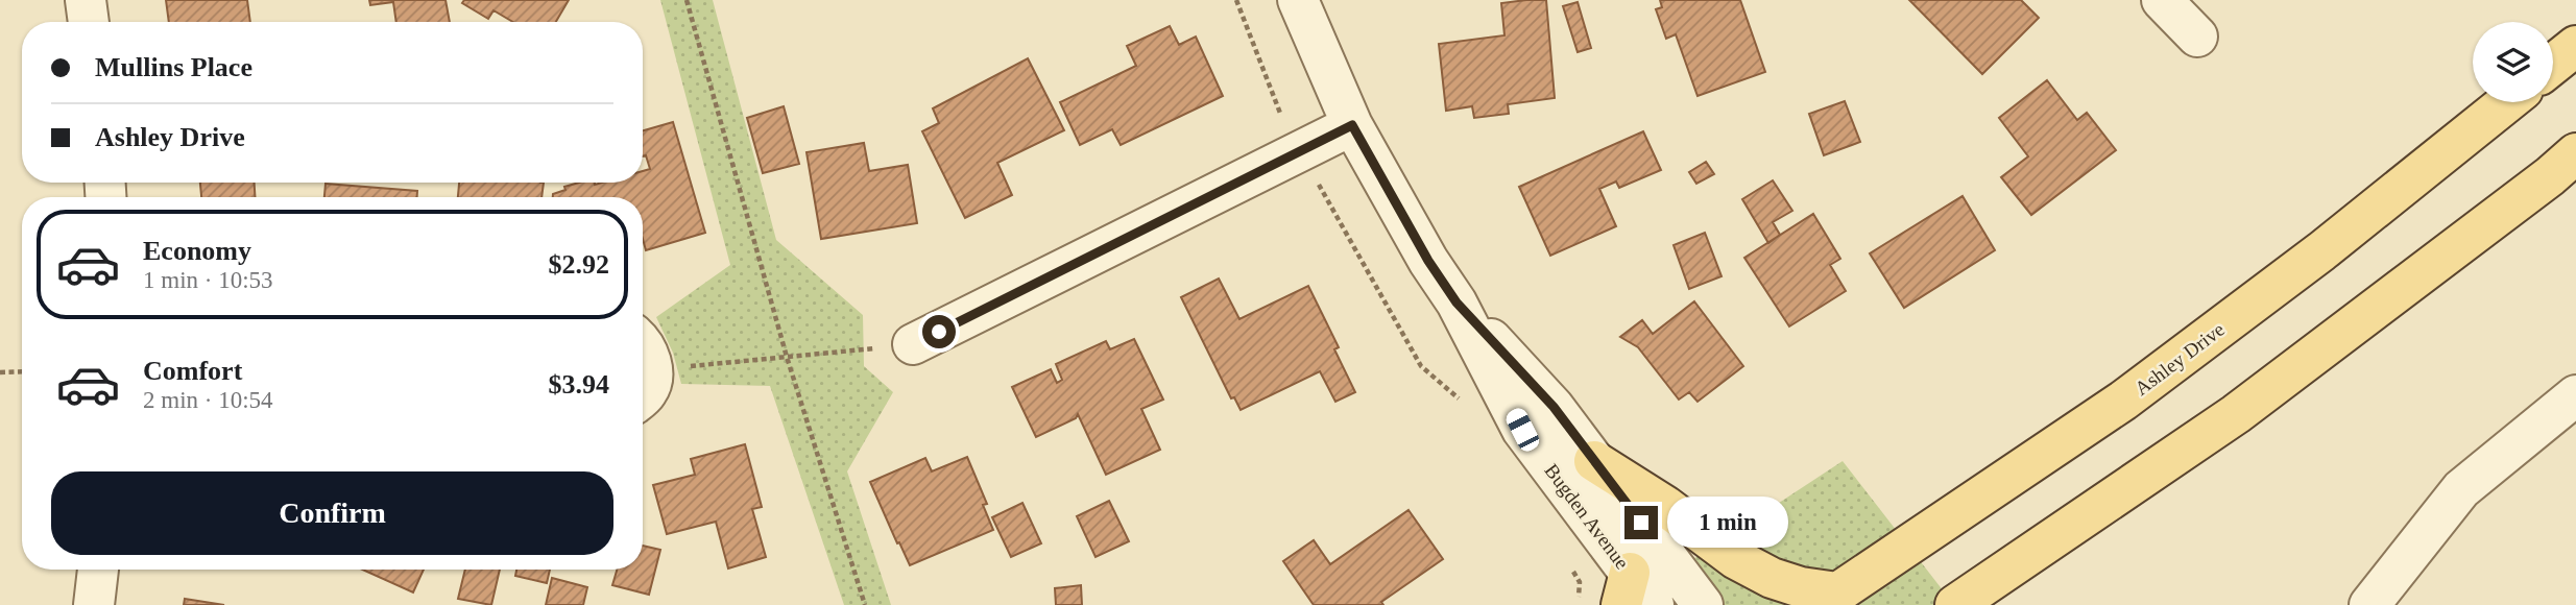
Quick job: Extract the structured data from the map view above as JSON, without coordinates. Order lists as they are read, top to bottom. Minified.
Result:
{"streets":{"main road":["Ashley Drive"],"street":["Bugden Avenue"]},"page":{"banner":["Mullins Place","Ashley Drive"],"list":[{"name":"Economy","note":"1 min · 10:53","value":"$2.92"},{"name":"Comfort","note":"2 min · 10:54","value":"$3.94"}],"buttons":"Confirm","bubble":"1 min"}}
